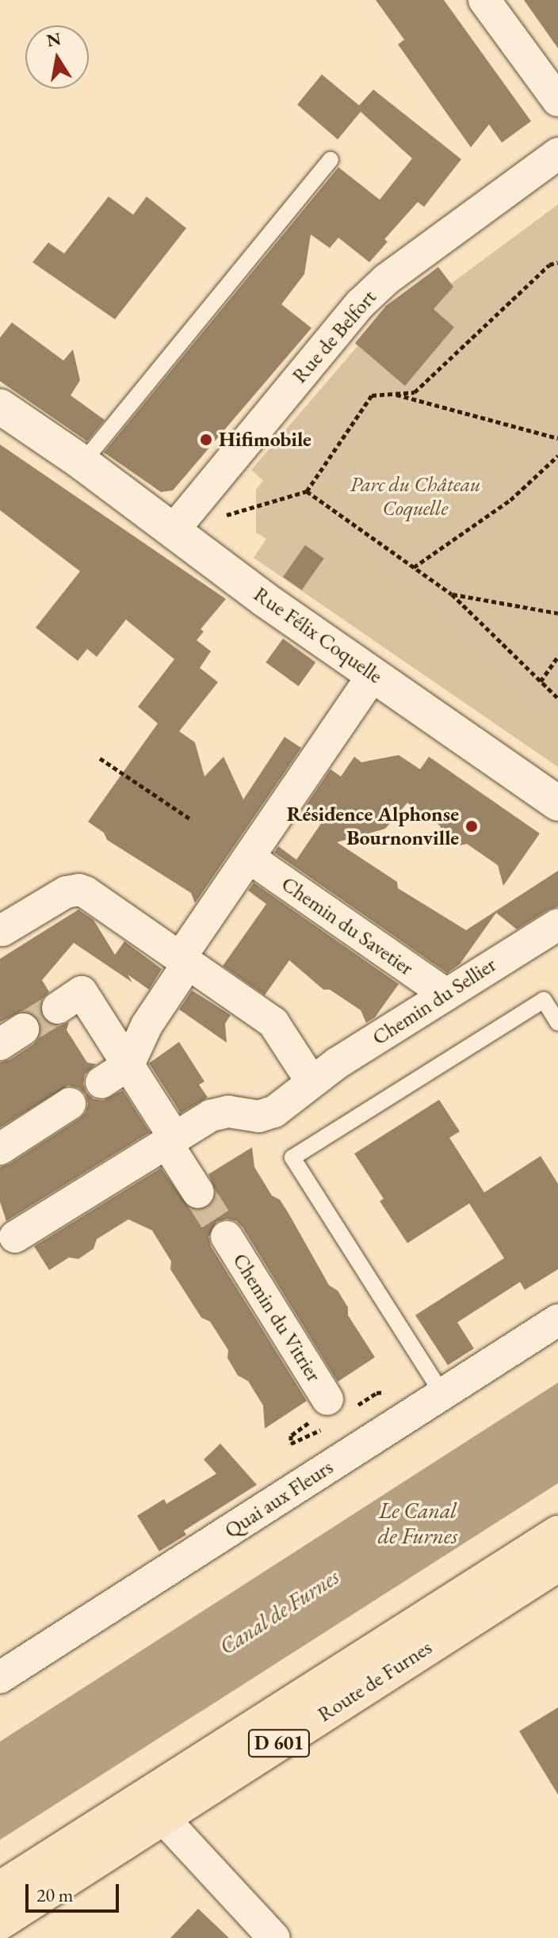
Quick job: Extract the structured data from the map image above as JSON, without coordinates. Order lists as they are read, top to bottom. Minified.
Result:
{"streets":{"main road":["Route de Furnes","D 601"],"street":["Rue de Belfort","Rue Félix Coquelle","Chemin du Savetier","Chemin du Sellier","Chemin du Vitrier","Quai aux Fleurs"]},"crossings":[["Rue de Belfort","Rue Félix Coquelle"],["Chemin du Savetier","Chemin du Sellier"]],"water":["Le Canal de Furnes","Canal de Furnes"],"parks":["Parc du Château Coquelle"],"places":["Hifimobile","Résidence Alphonse Bournonville"],"scale_bar":"20 m","north":"top"}
